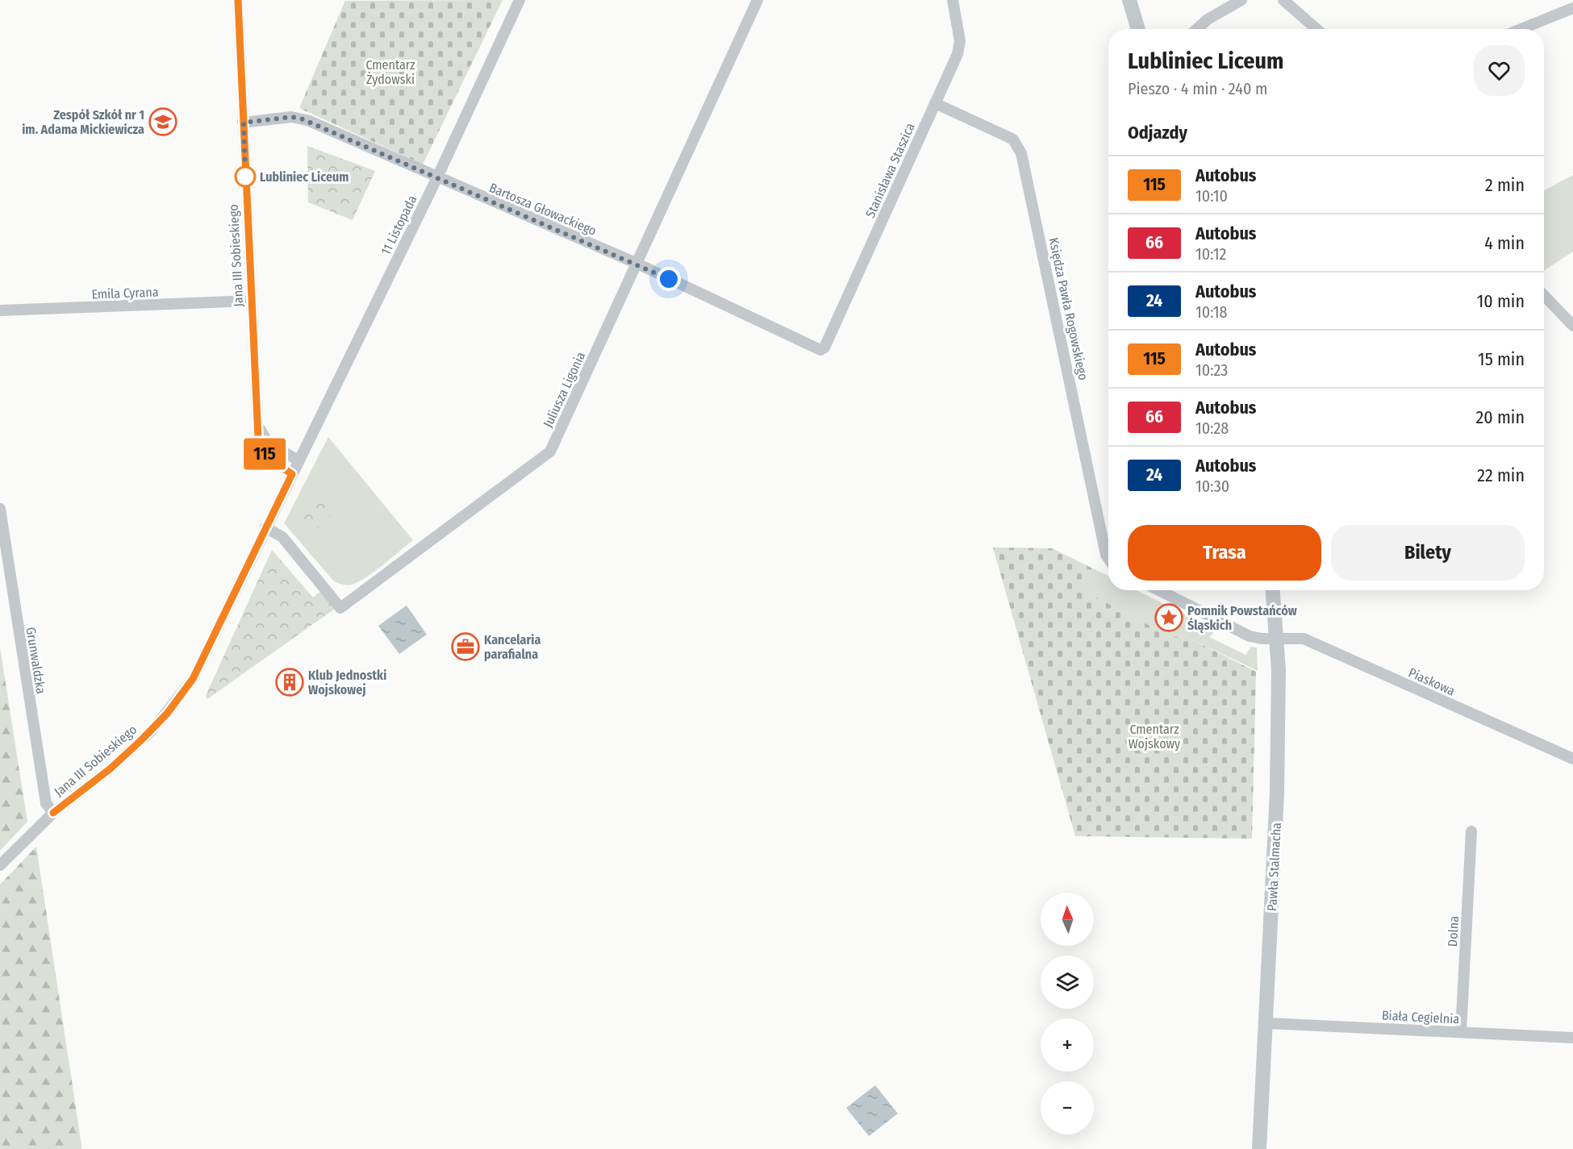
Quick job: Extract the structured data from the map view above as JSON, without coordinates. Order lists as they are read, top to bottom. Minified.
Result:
{"streets":{"street":["Stanisława Staszica","Bartosza Głowackiego","11 Listopada","Jana III Sobieskiego","Emila Cyrana","Księdza Pawła Rogowskiego","Juliusza Ligonia","Grunwaldzka","Piaskowa","Pawła Stalmacha","Dolna","Biała Cegielnia"]},"crossings":[["Stanisława Staszica","Bartosza Głowackiego"],["Stanisława Staszica","Księdza Pawła Rogowskiego"],["Bartosza Głowackiego","11 Listopada"],["Bartosza Głowackiego","Jana III Sobieskiego"],["Bartosza Głowackiego","Juliusza Ligonia"],["11 Listopada","Jana III Sobieskiego"],["Jana III Sobieskiego","Emila Cyrana"],["Jana III Sobieskiego","Juliusza Ligonia"],["Jana III Sobieskiego","Grunwaldzka"],["Piaskowa","Pawła Stalmacha"],["Pawła Stalmacha","Biała Cegielnia"],["Dolna","Biała Cegielnia"]],"parks":["Cmentarz Żydowski","Cmentarz Wojskowy"],"places":{"school or university":["Zespół Szkół nr 1 im. Adama Mickiewicza"],"other":["Lubliniec Liceum"],"place":["Pomnik Powstańców Śląskich"],"office":["Kancelaria parafialna"],"building":["Klub Jednostki Wojskowej"]},"lines":["bus line 115"],"north":"top","page":{"on_map":"115","heading":[["Lubliniec Liceum","Pieszo · 4 min · 240 m"],"Odjazdy"],"list":[{"mark":"115","name":"Autobus","note":"10:10","value":"2 min"},{"mark":"66","name":"Autobus","note":"10:12","value":"4 min"},{"mark":"24","name":"Autobus","note":"10:18","value":"10 min"},{"mark":"115","name":"Autobus","note":"10:23","value":"15 min"},{"mark":"66","name":"Autobus","note":"10:28","value":"20 min"},{"mark":"24","name":"Autobus","note":"10:30","value":"22 min"}],"buttons":["Trasa","Bilety"],"map_buttons":["+","−"]}}
